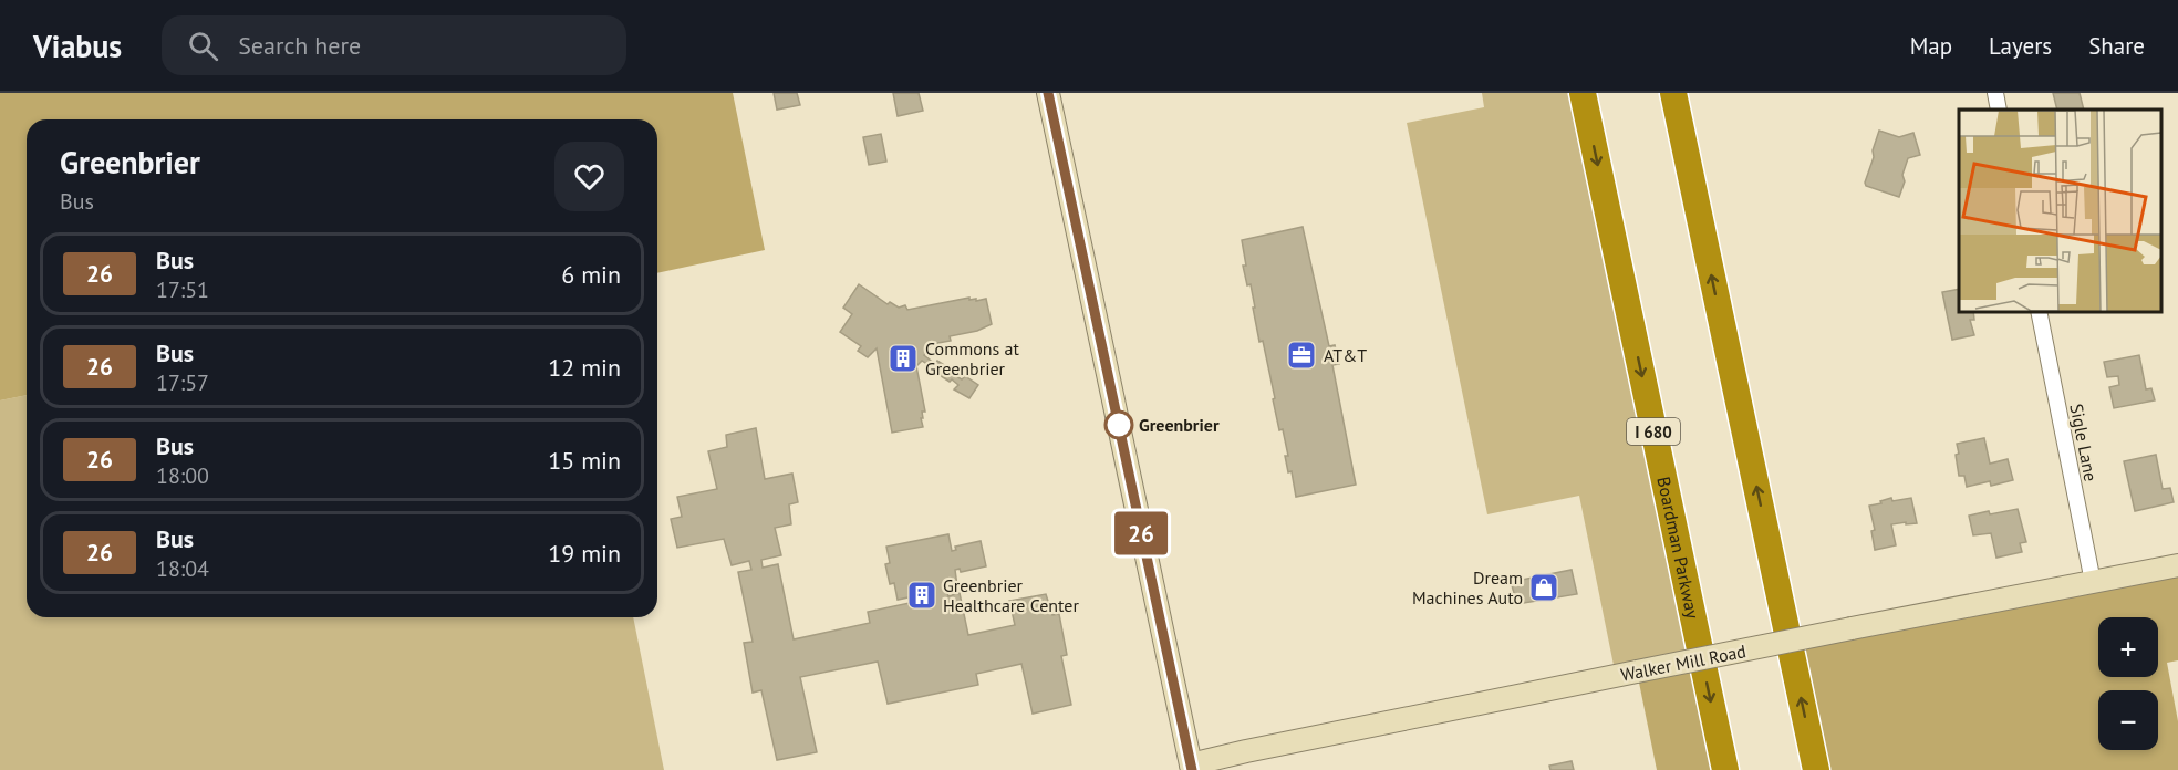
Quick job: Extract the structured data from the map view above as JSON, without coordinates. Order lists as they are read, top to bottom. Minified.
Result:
{"streets":{"highway":["I 680","Boardman Parkway"],"street":["Sigle Lane","Walker Mill Road"]},"crossings":[["Sigle Lane","Walker Mill Road"]],"places":{"office":["AT&T"],"building":["Commons at Greenbrier","Greenbrier Healthcare Center"],"other":["Greenbrier"],"shop":["Dream Machines Auto"]},"lines":["bus line 26"],"page":{"header":"Viabus","search":"Search here","nav":["Map","Layers","Share"],"on_map":"26","heading":["Greenbrier","Bus"],"list":[{"mark":"26","name":"Bus","note":"17:51","value":"6 min"},{"mark":"26","name":"Bus","note":"17:57","value":"12 min"},{"mark":"26","name":"Bus","note":"18:00","value":"15 min"},{"mark":"26","name":"Bus","note":"18:04","value":"19 min"}],"map_buttons":["+","−"]}}
